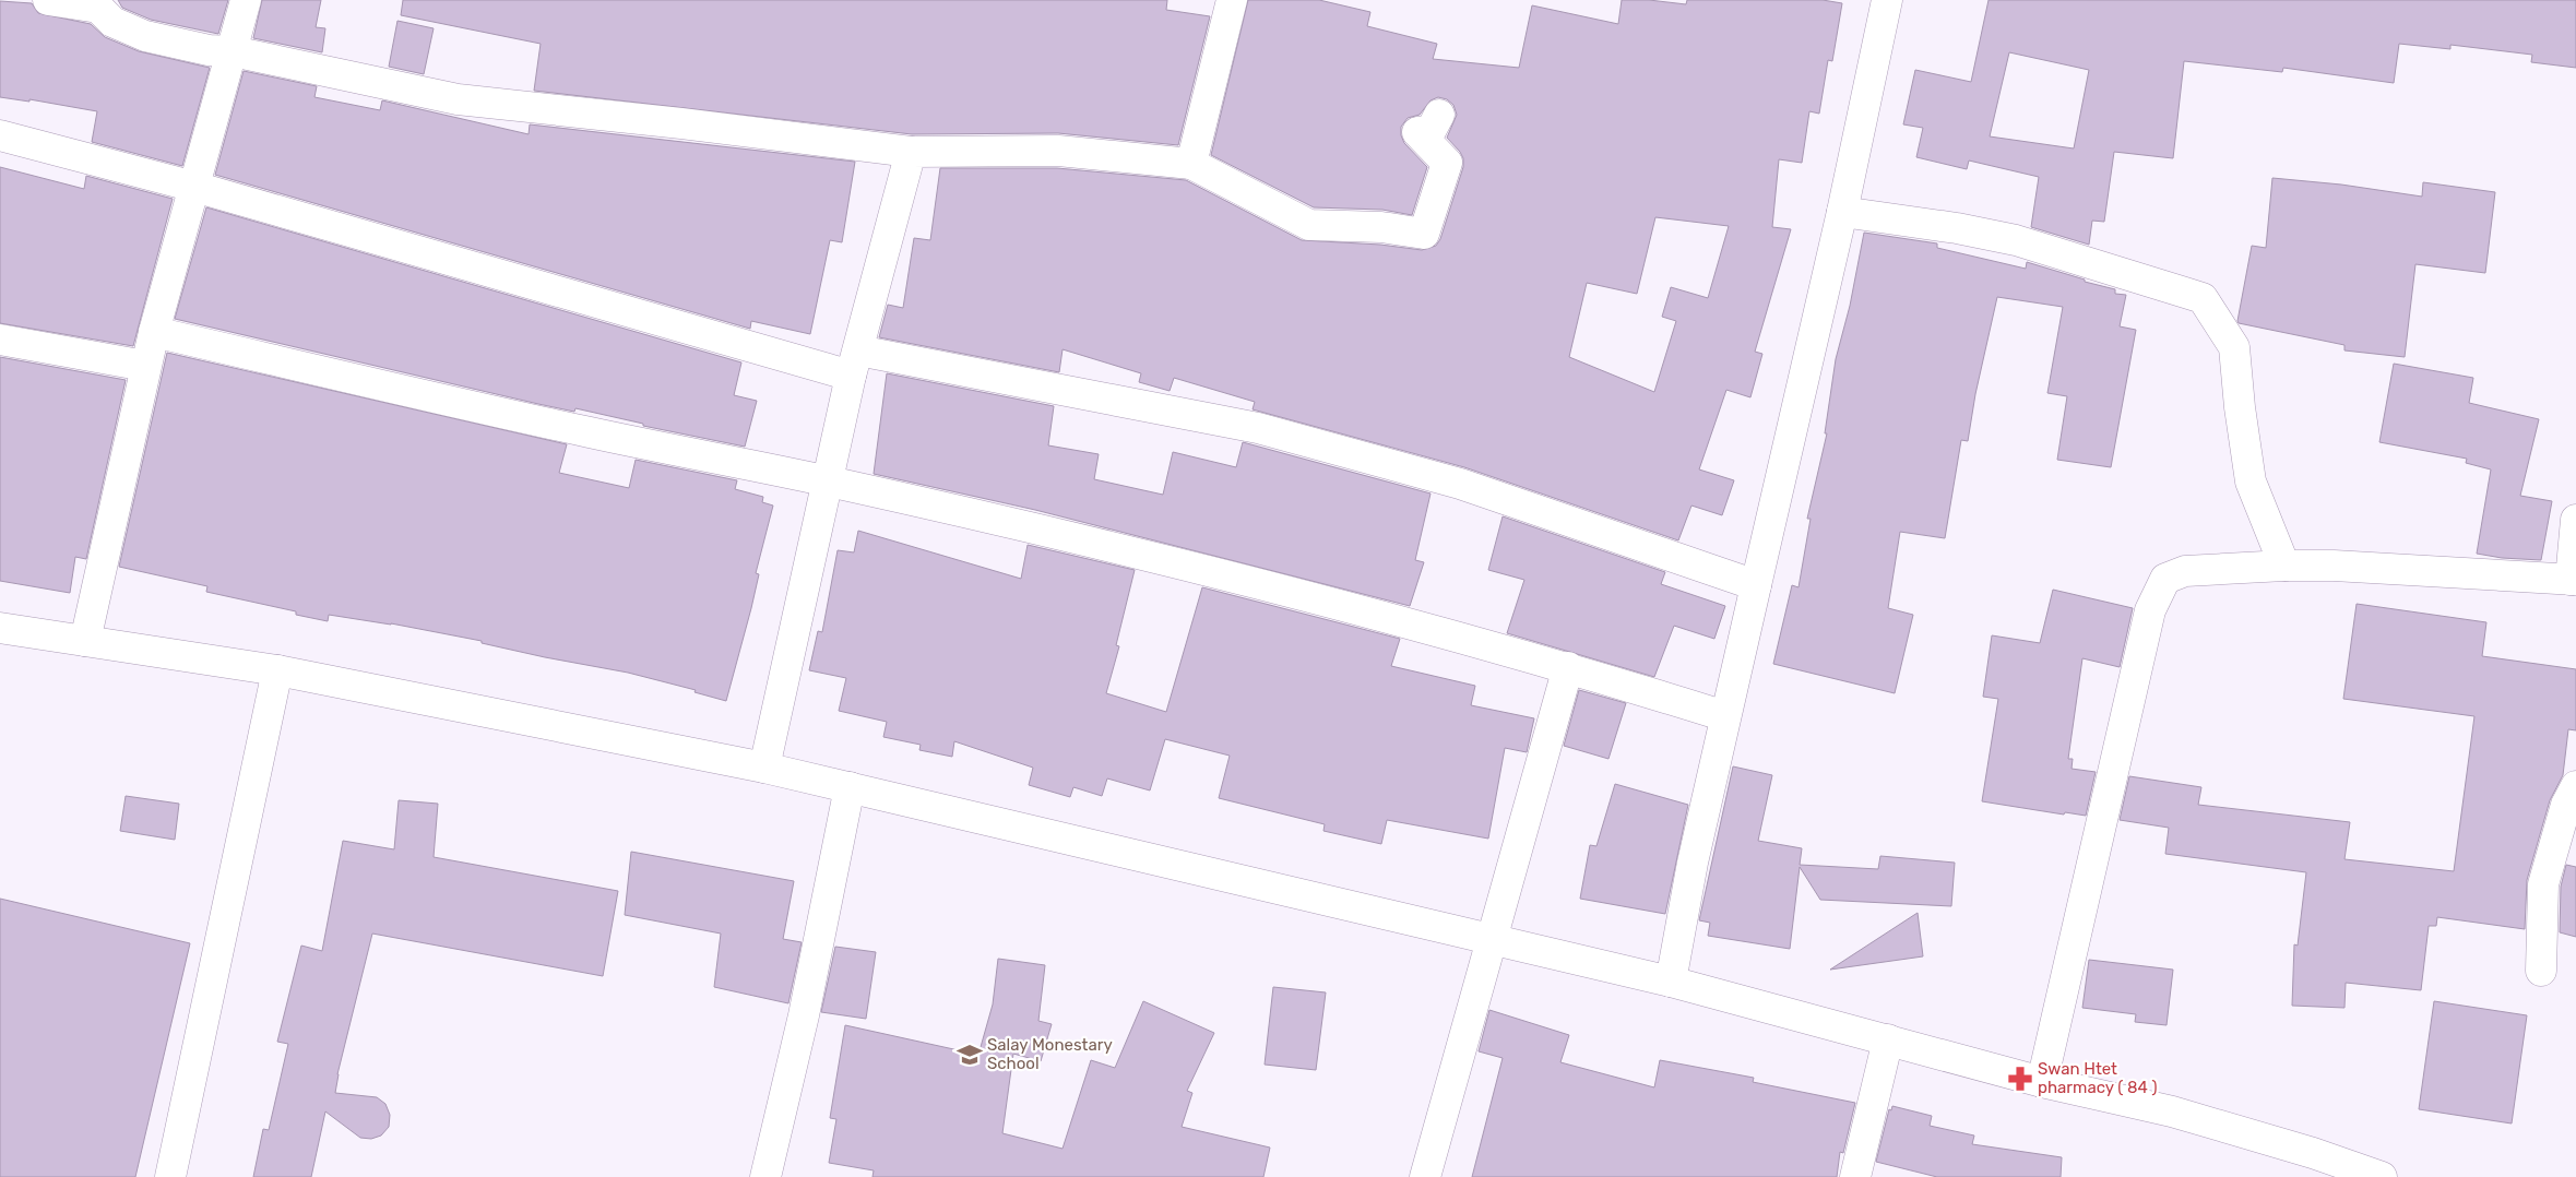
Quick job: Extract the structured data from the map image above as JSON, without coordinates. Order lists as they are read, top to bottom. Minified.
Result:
{"places":{"school or university":["Salay Monestary School"],"pharmacy":["Swan Htet pharmacy ( 84 )"]}}
